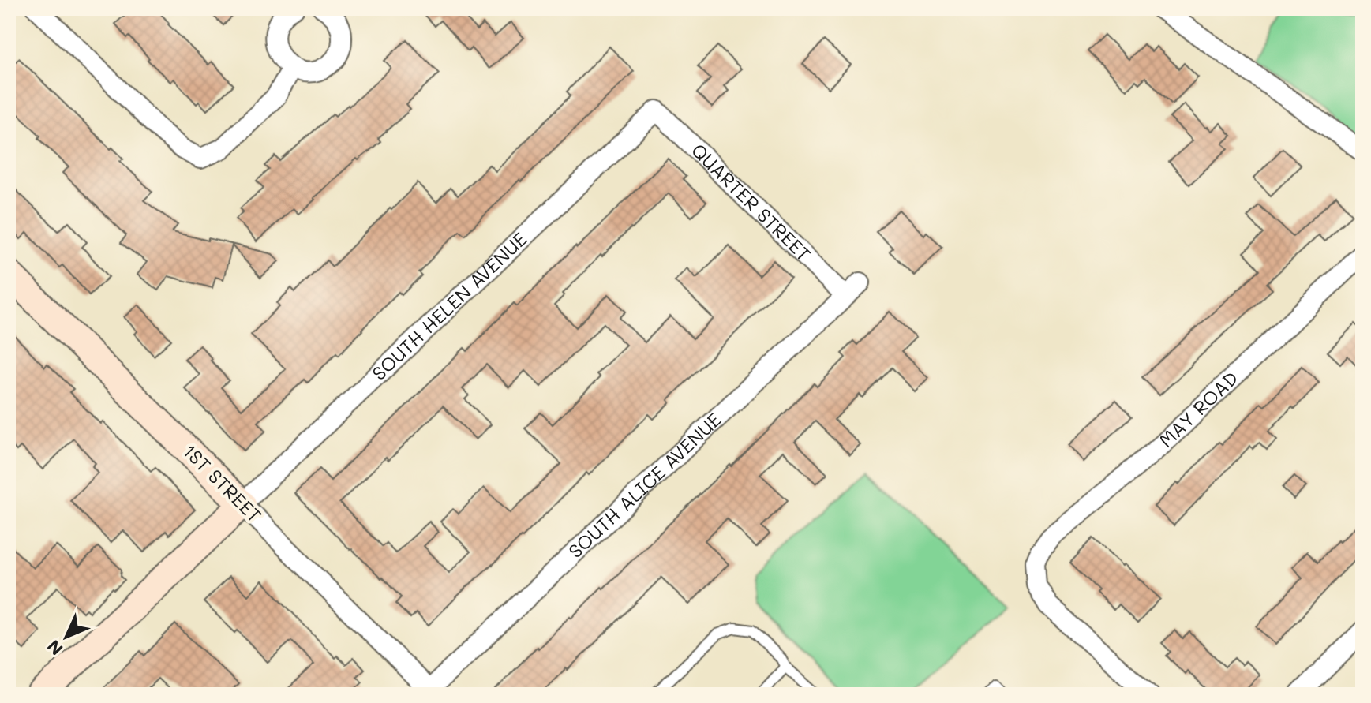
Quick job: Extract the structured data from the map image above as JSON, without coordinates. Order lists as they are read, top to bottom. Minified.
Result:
{"streets":{"street":["QUARTER STREET","SOUTH HELEN AVENUE","MAY ROAD","1ST STREET","SOUTH ALICE AVENUE"]},"crossings":[["QUARTER STREET","SOUTH HELEN AVENUE"],["QUARTER STREET","SOUTH ALICE AVENUE"],["SOUTH HELEN AVENUE","1ST STREET"],["1ST STREET","SOUTH ALICE AVENUE"]],"north":"bottom left"}
